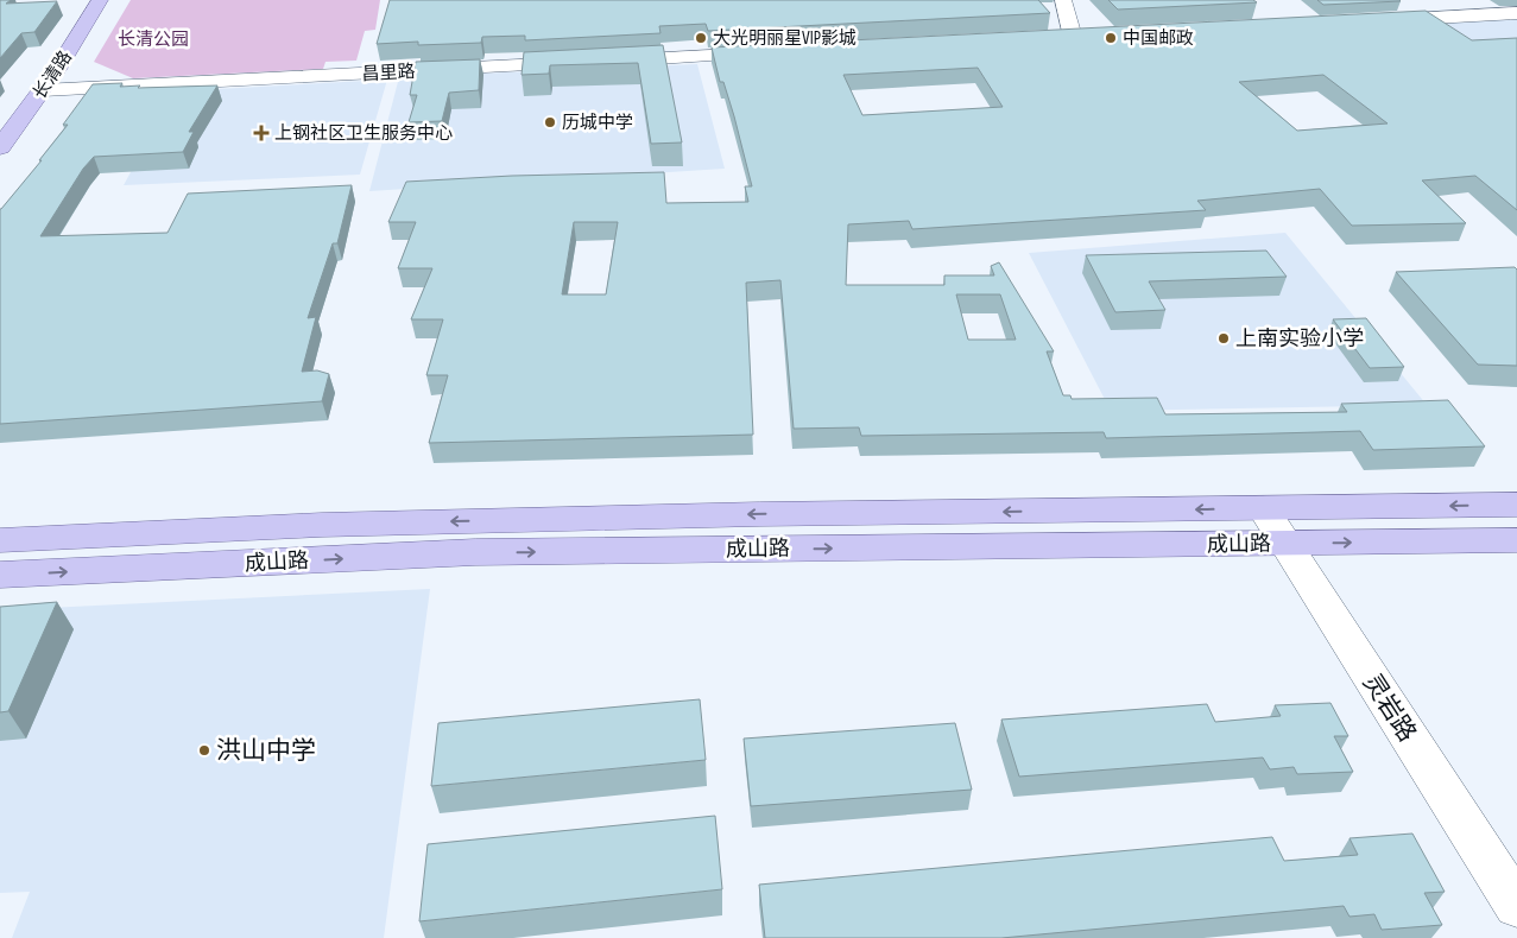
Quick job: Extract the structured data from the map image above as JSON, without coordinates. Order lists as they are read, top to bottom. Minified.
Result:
{"streets":{"main road":["长清路","成山路"],"street":["昌里路","灵岩路"]},"crossings":[["昌里路","长清路"],["成山路","灵岩路"]],"parks":["长清公园"],"places":{"other":["大光明丽星VIP影城","中国邮政","历城中学","上南实验小学","洪山中学"],"health":["上钢社区卫生服务中心"]}}
